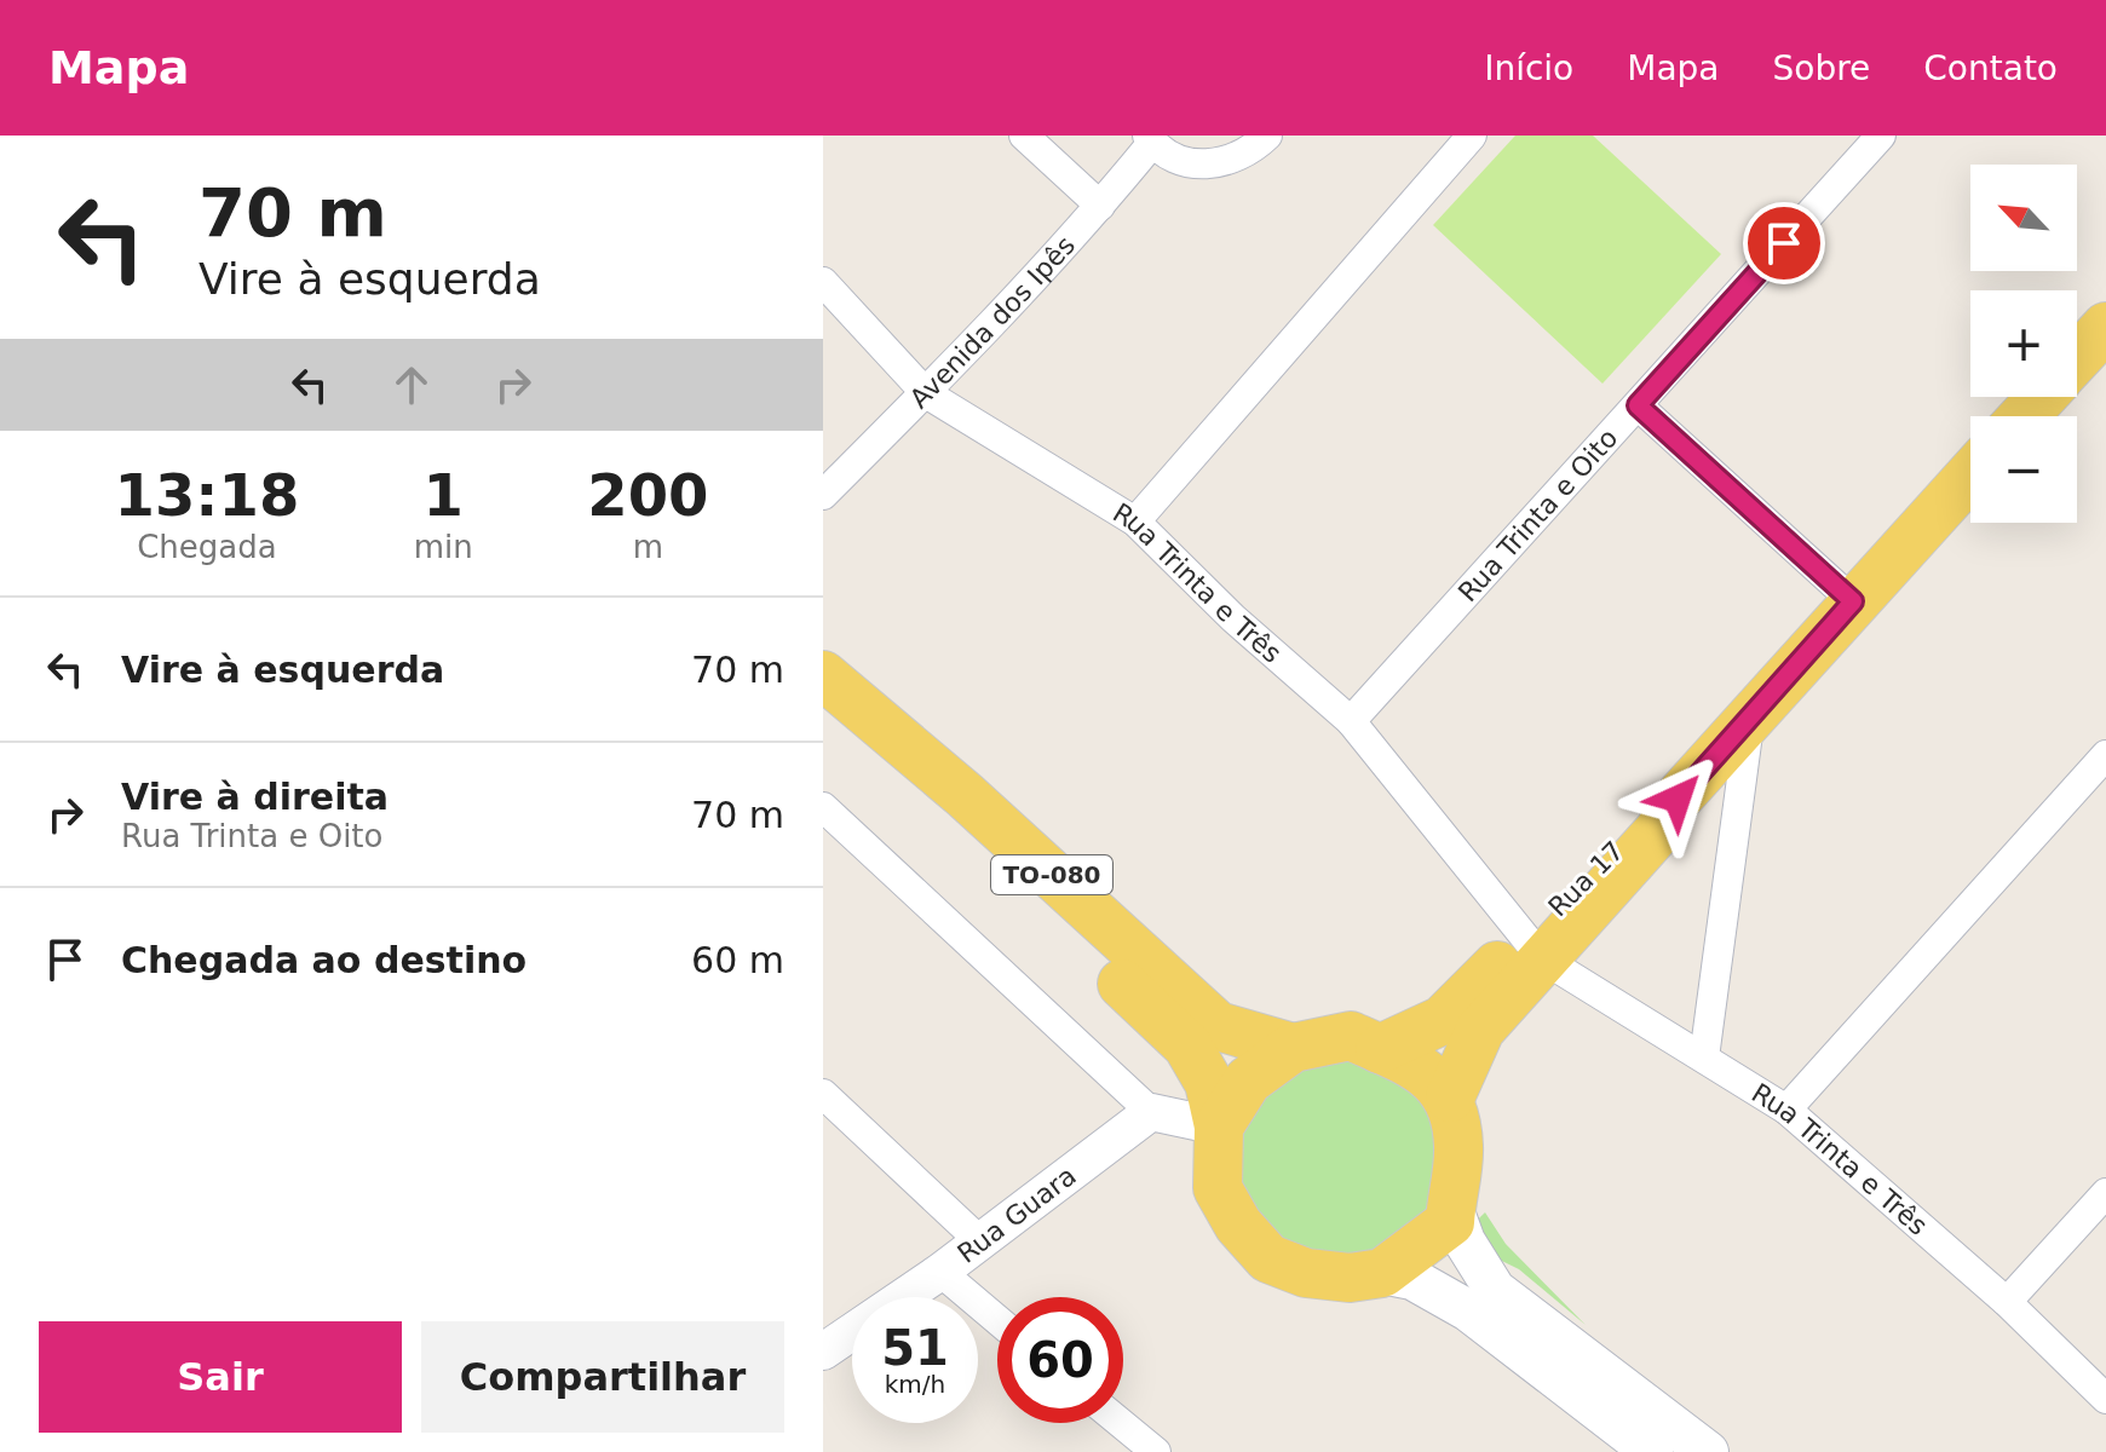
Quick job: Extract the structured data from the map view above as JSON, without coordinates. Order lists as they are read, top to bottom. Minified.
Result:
{"streets":{"main road":["TO-080","Rua 17"],"street":["Avenida dos Ipês","Rua Trinta e Oito","Rua Trinta e Três","Rua Guara"]},"crossings":[["Avenida dos Ipês","Rua Trinta e Três"],["Rua Trinta e Oito","Rua Trinta e Três"],["Rua Trinta e Três","Rua 17"],["TO-080","Rua 17"]],"north":"top left","page":{"header":"Mapa","nav":["Início","Mapa","Sobre","Contato"],"turn":["70 m","Vire à esquerda"],"map_buttons":["+","−"],"eta":["13:18","Chegada","1","min","200","m"],"list":[{"name":"Vire à esquerda","value":"70 m"},{"name":"Vire à direita","note":"Rua Trinta e Oito","value":"70 m"},{"name":"Chegada ao destino","value":"60 m"}],"speed":"51 km/h","limit":"60","buttons":["Sair","Compartilhar"]}}
